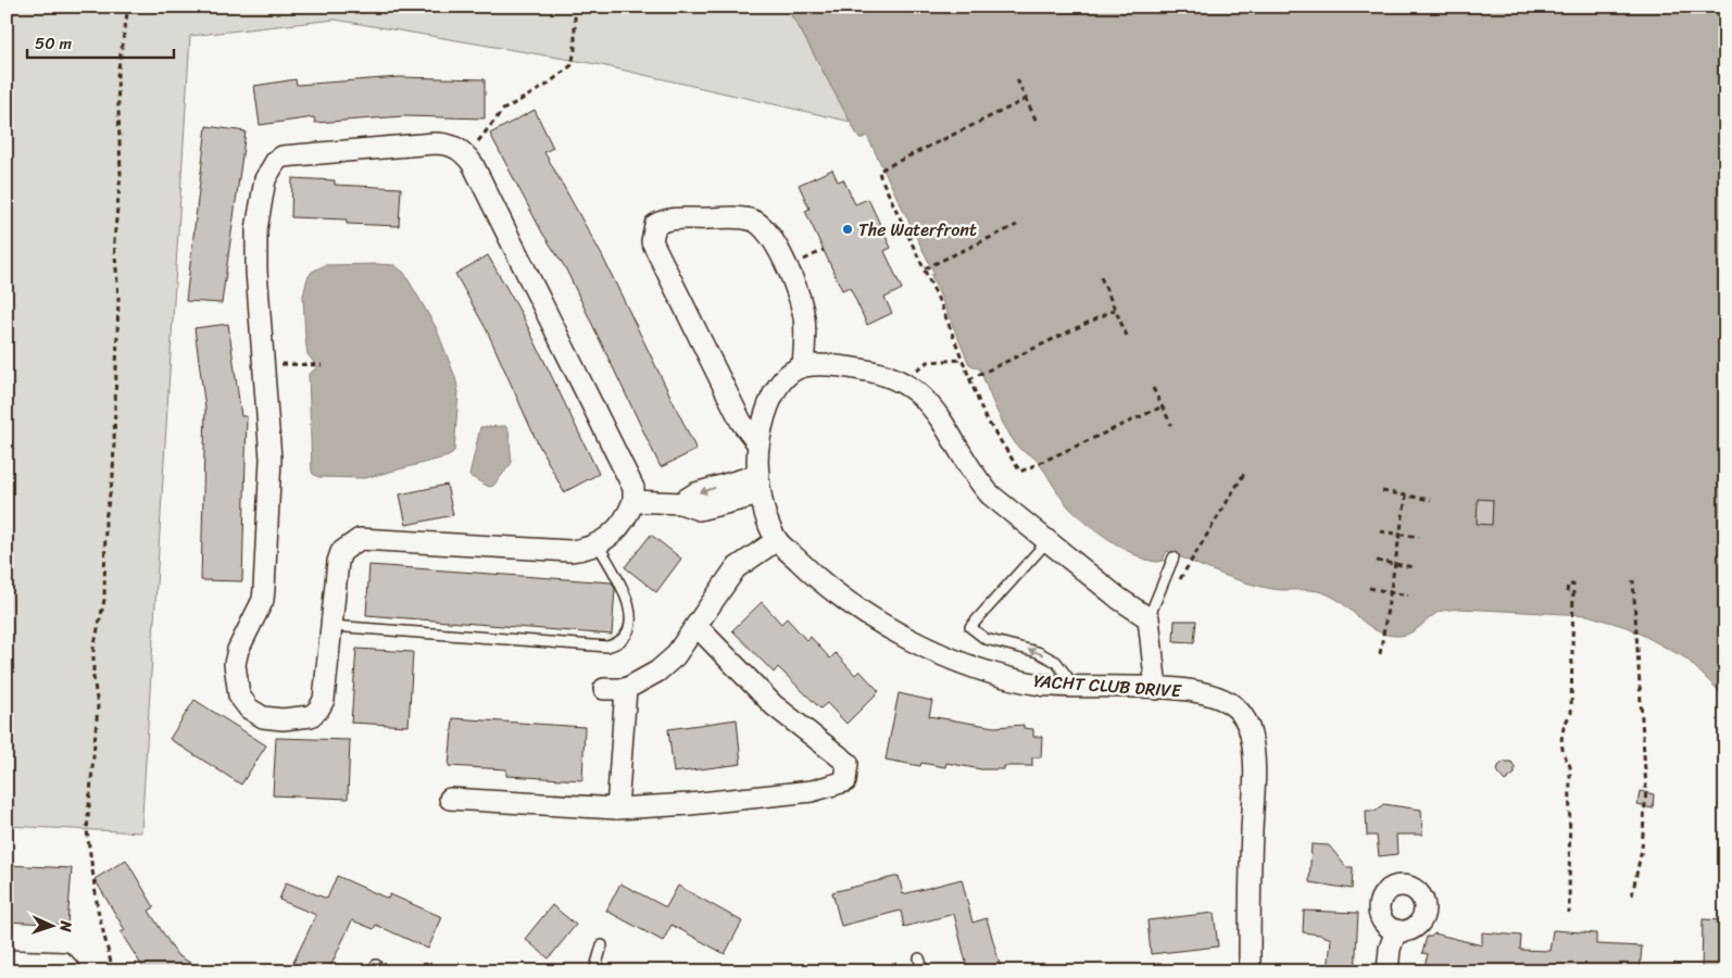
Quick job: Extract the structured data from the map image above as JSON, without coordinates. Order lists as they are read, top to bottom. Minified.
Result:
{"streets":{"street":["YACHT CLUB DRIVE"]},"places":["The Waterfront"],"scale_bar":"50 m","north":"right"}
